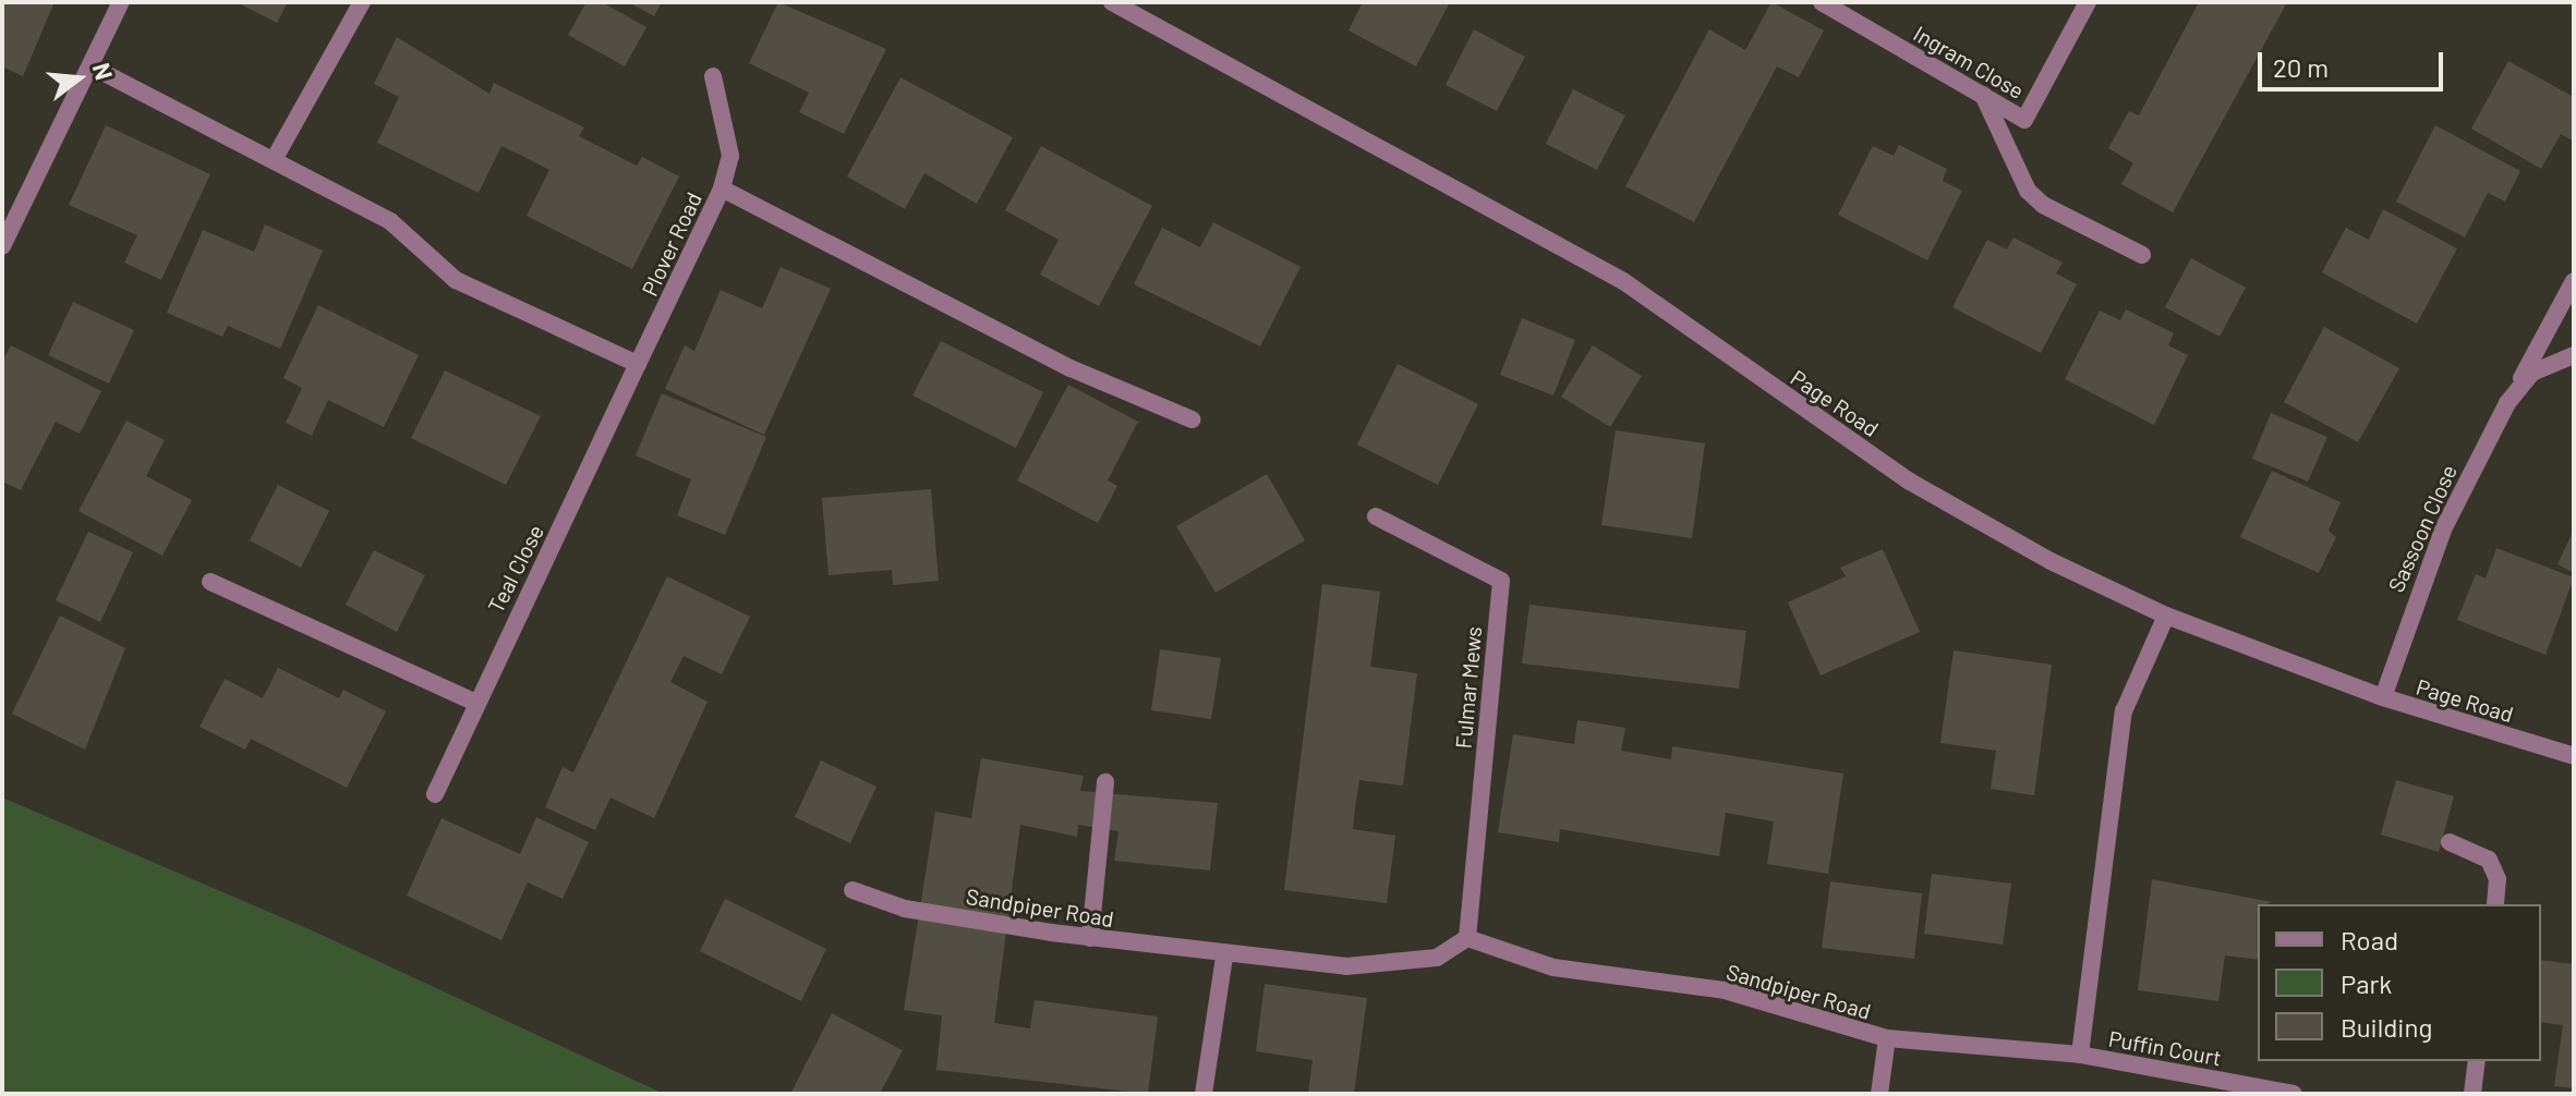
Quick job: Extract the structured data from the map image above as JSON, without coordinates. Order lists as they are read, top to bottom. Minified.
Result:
{"streets":{"street":["Ingram Close","Plover Road","Page Road","Sassoon Close","Teal Close","Fulmar Mews","Sandpiper Road","Puffin Court"]},"crossings":[["Plover Road","Teal Close"],["Page Road","Sassoon Close"],["Fulmar Mews","Sandpiper Road"],["Sandpiper Road","Puffin Court"]],"legend":["Road","Park","Building"],"scale_bar":"20 m","north":"right"}
